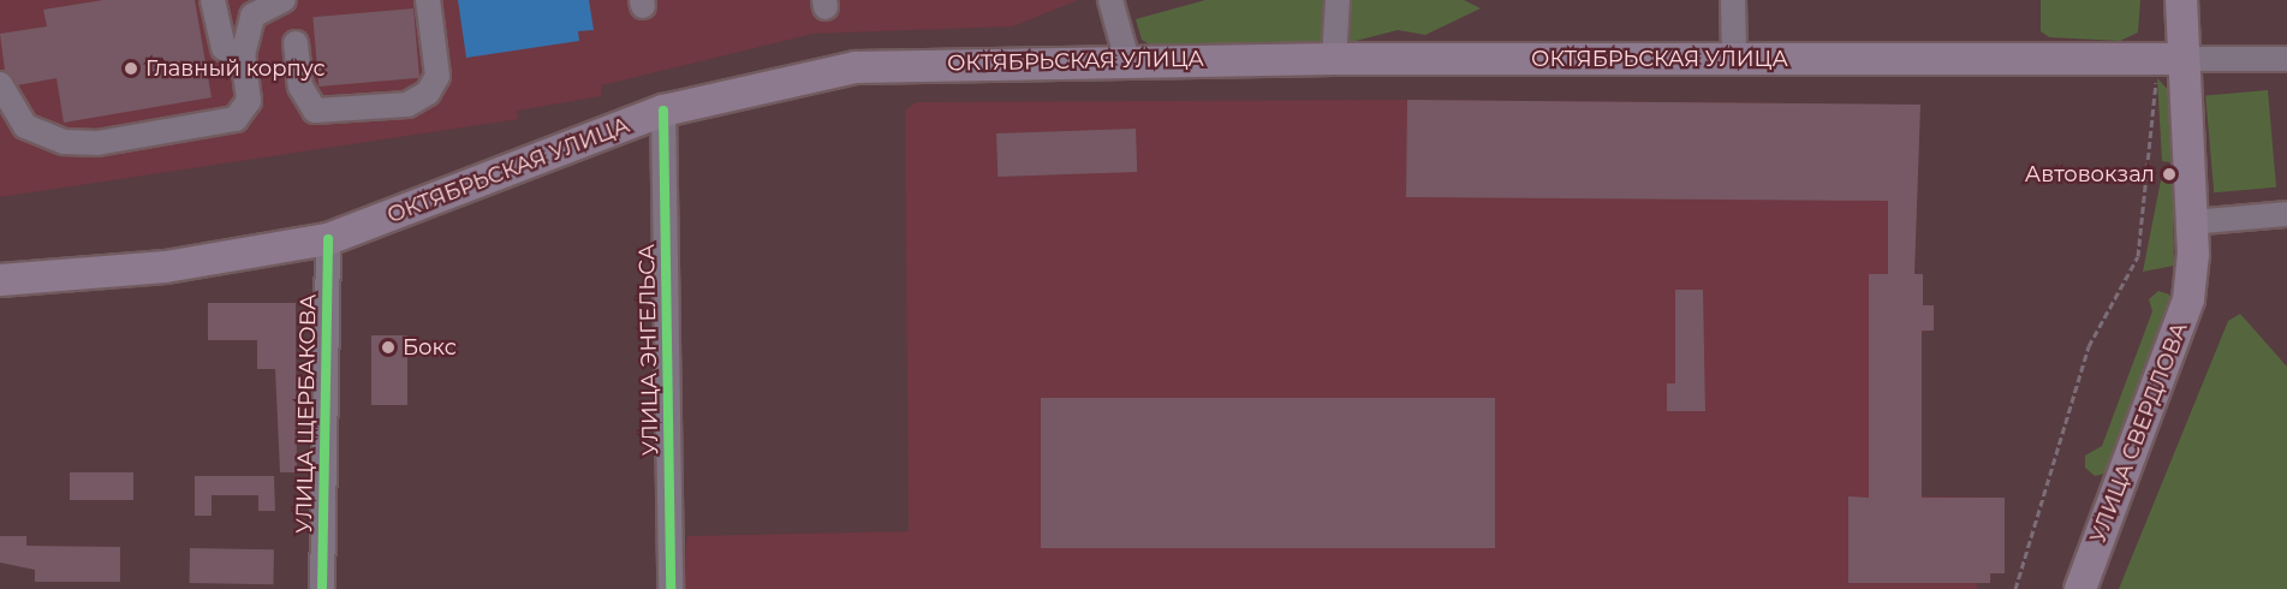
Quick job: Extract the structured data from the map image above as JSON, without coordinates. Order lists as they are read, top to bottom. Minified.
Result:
{"streets":{"main road":["ОКТЯБРЬСКАЯ УЛИЦА","УЛИЦА СВЕРДЛОВА"],"street":["УЛИЦА ЭНГЕЛЬСА","УЛИЦА ЩЕРБАКОВА"]},"crossings":[["ОКТЯБРЬСКАЯ УЛИЦА","УЛИЦА ЭНГЕЛЬСА"],["ОКТЯБРЬСКАЯ УЛИЦА","УЛИЦА ЩЕРБАКОВА"],["ОКТЯБРЬСКАЯ УЛИЦА","УЛИЦА СВЕРДЛОВА"]],"places":["Главный корпус","Автовокзал","Бокс"]}
